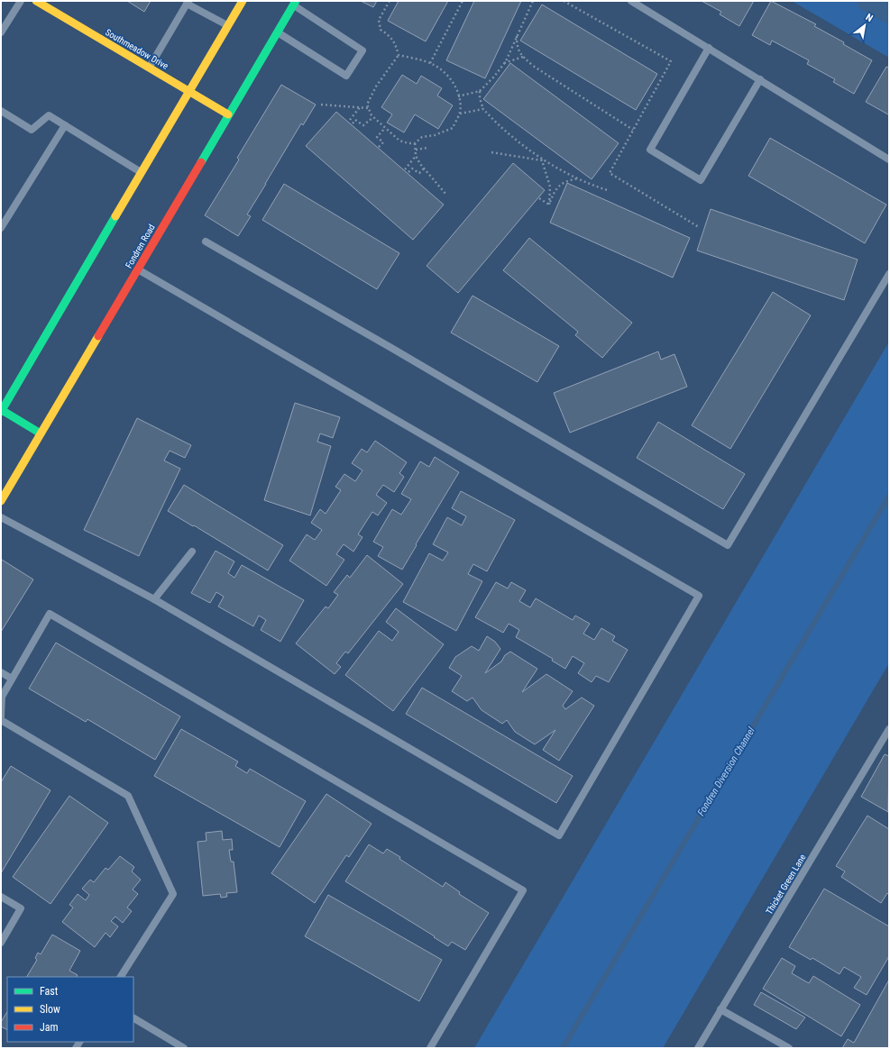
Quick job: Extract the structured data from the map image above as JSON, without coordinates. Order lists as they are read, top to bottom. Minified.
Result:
{"streets":{"main road":["Southmeadow Drive","Fondren Road"],"lane":["Thicket Green Lane"]},"crossings":[["Southmeadow Drive","Fondren Road"]],"water":["Fondren Diversion Channel"],"legend":["Fast","Slow","Jam"],"north":"top right"}
